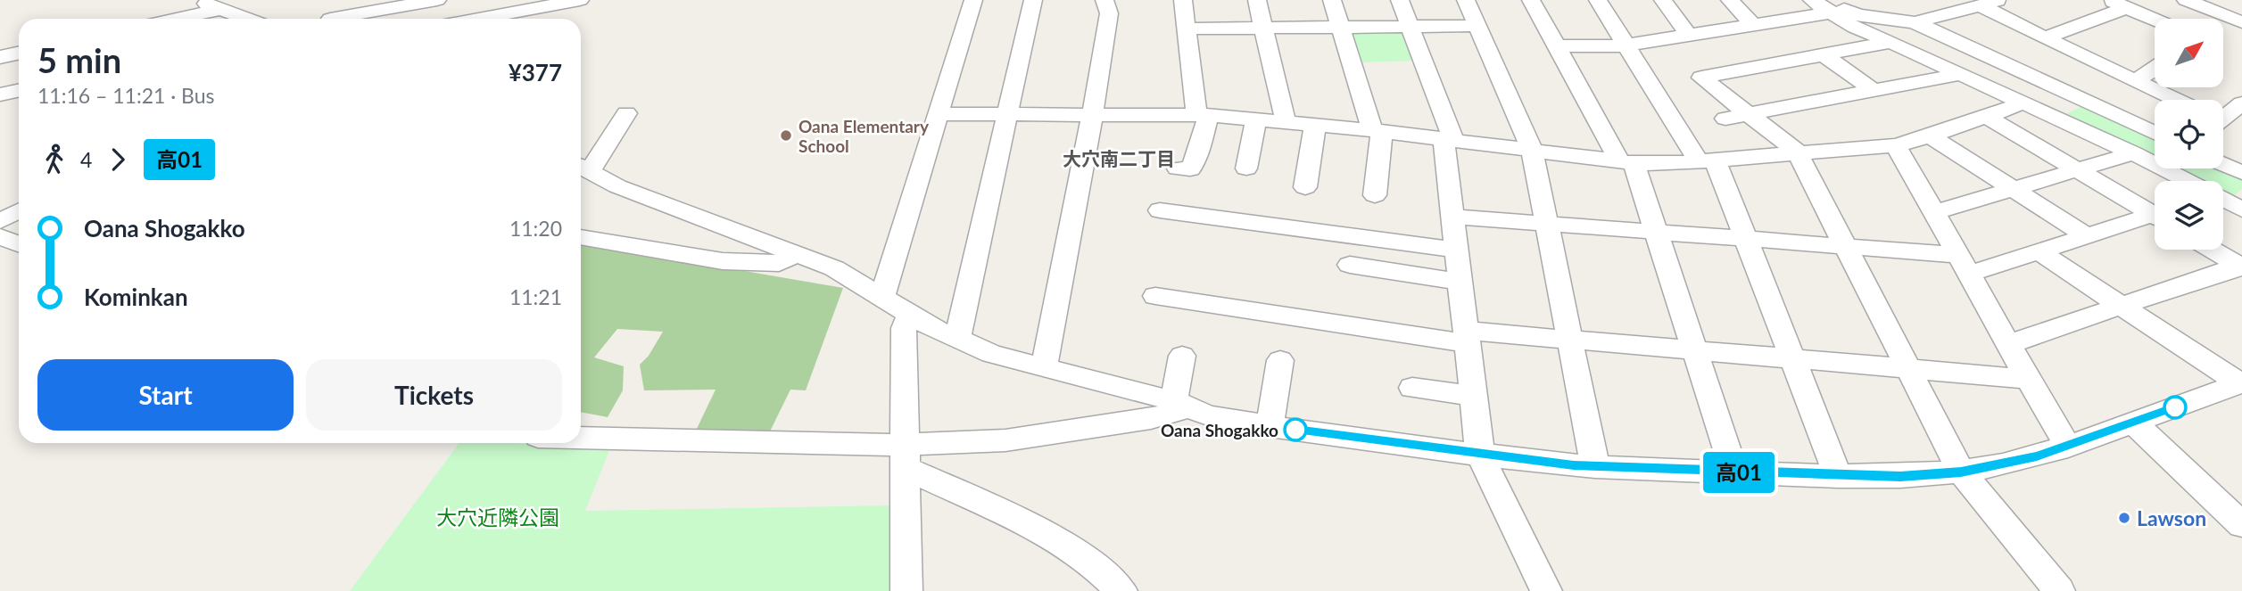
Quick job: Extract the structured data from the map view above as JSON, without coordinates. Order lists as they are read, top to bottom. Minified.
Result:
{"districts":["大穴南二丁目"],"parks":["大穴近隣公園"],"places":["Oana Elementary School","Oana Shogakko","Lawson"],"lines":["bus line 高01"],"north":"top right","page":{"on_map":"高01","heading":["5 min","11:16 – 11:21 · Bus","¥377"],"legs":["4","高01"],"list":[{"name":"Oana Shogakko","value":"11:20"},{"name":"Kominkan","value":"11:21"}],"buttons":["Start","Tickets"]}}
